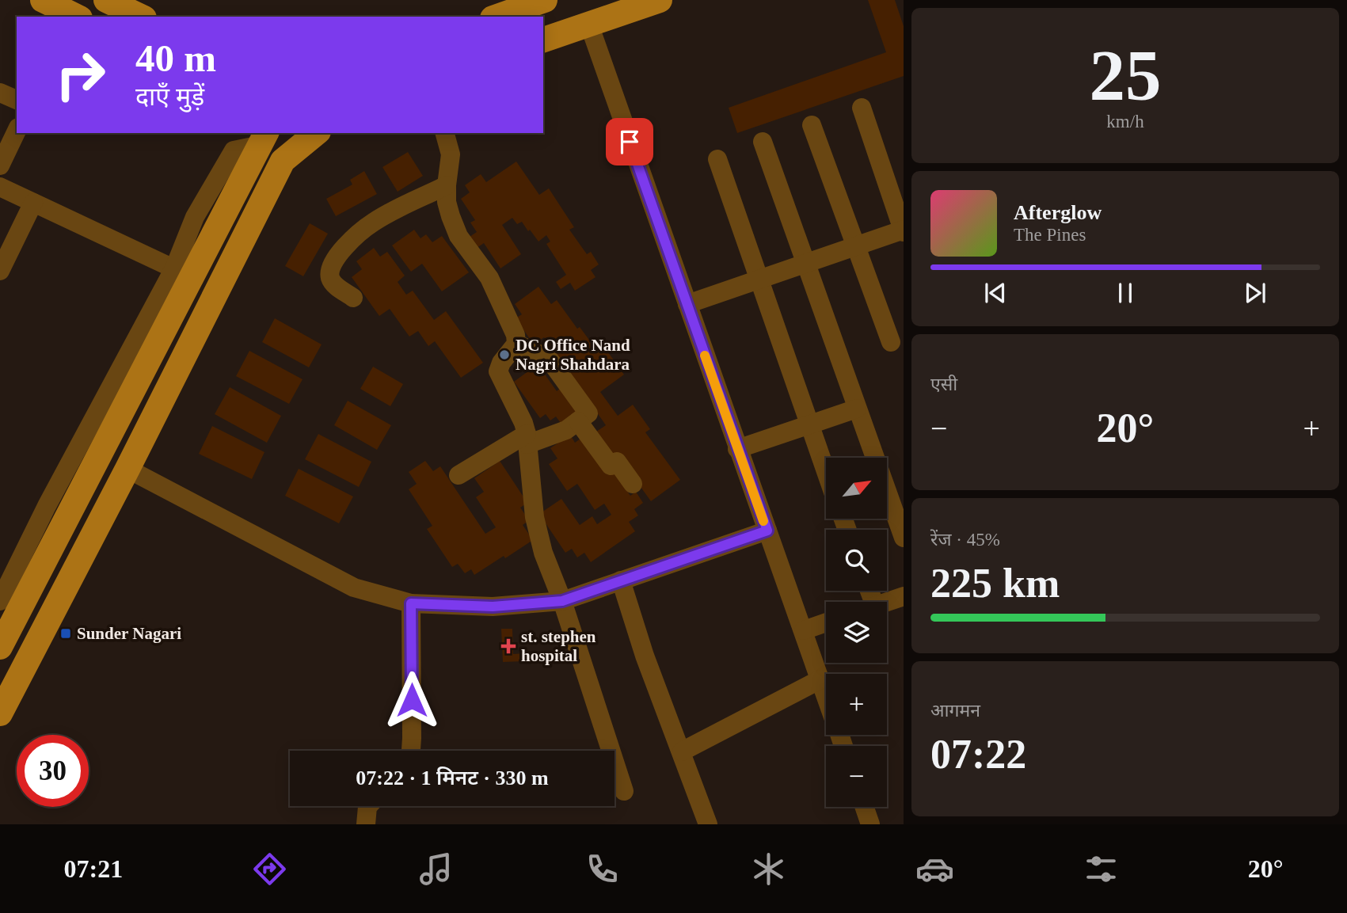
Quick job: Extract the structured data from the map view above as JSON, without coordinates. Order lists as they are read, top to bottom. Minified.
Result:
{"places":{"other":["DC Office Nand Nagri Shahdara"],"transit":["Sunder Nagari"],"health":["st. stephen hospital"]},"north":"top right","page":{"tile":[["25","km/h"],"एसी",["रेंज · 45%","225 km"],["आगमन","07:22"]],"turn":["40 m","दाएँ मुड़ें"],"song":["Afterglow","The Pines"],"heat":["−","20°","+"],"map_buttons":["+","−"],"limit":"30","trip":"07:22 · 1 मिनट · 330 m","tabs":["07:21","20°"]}}
